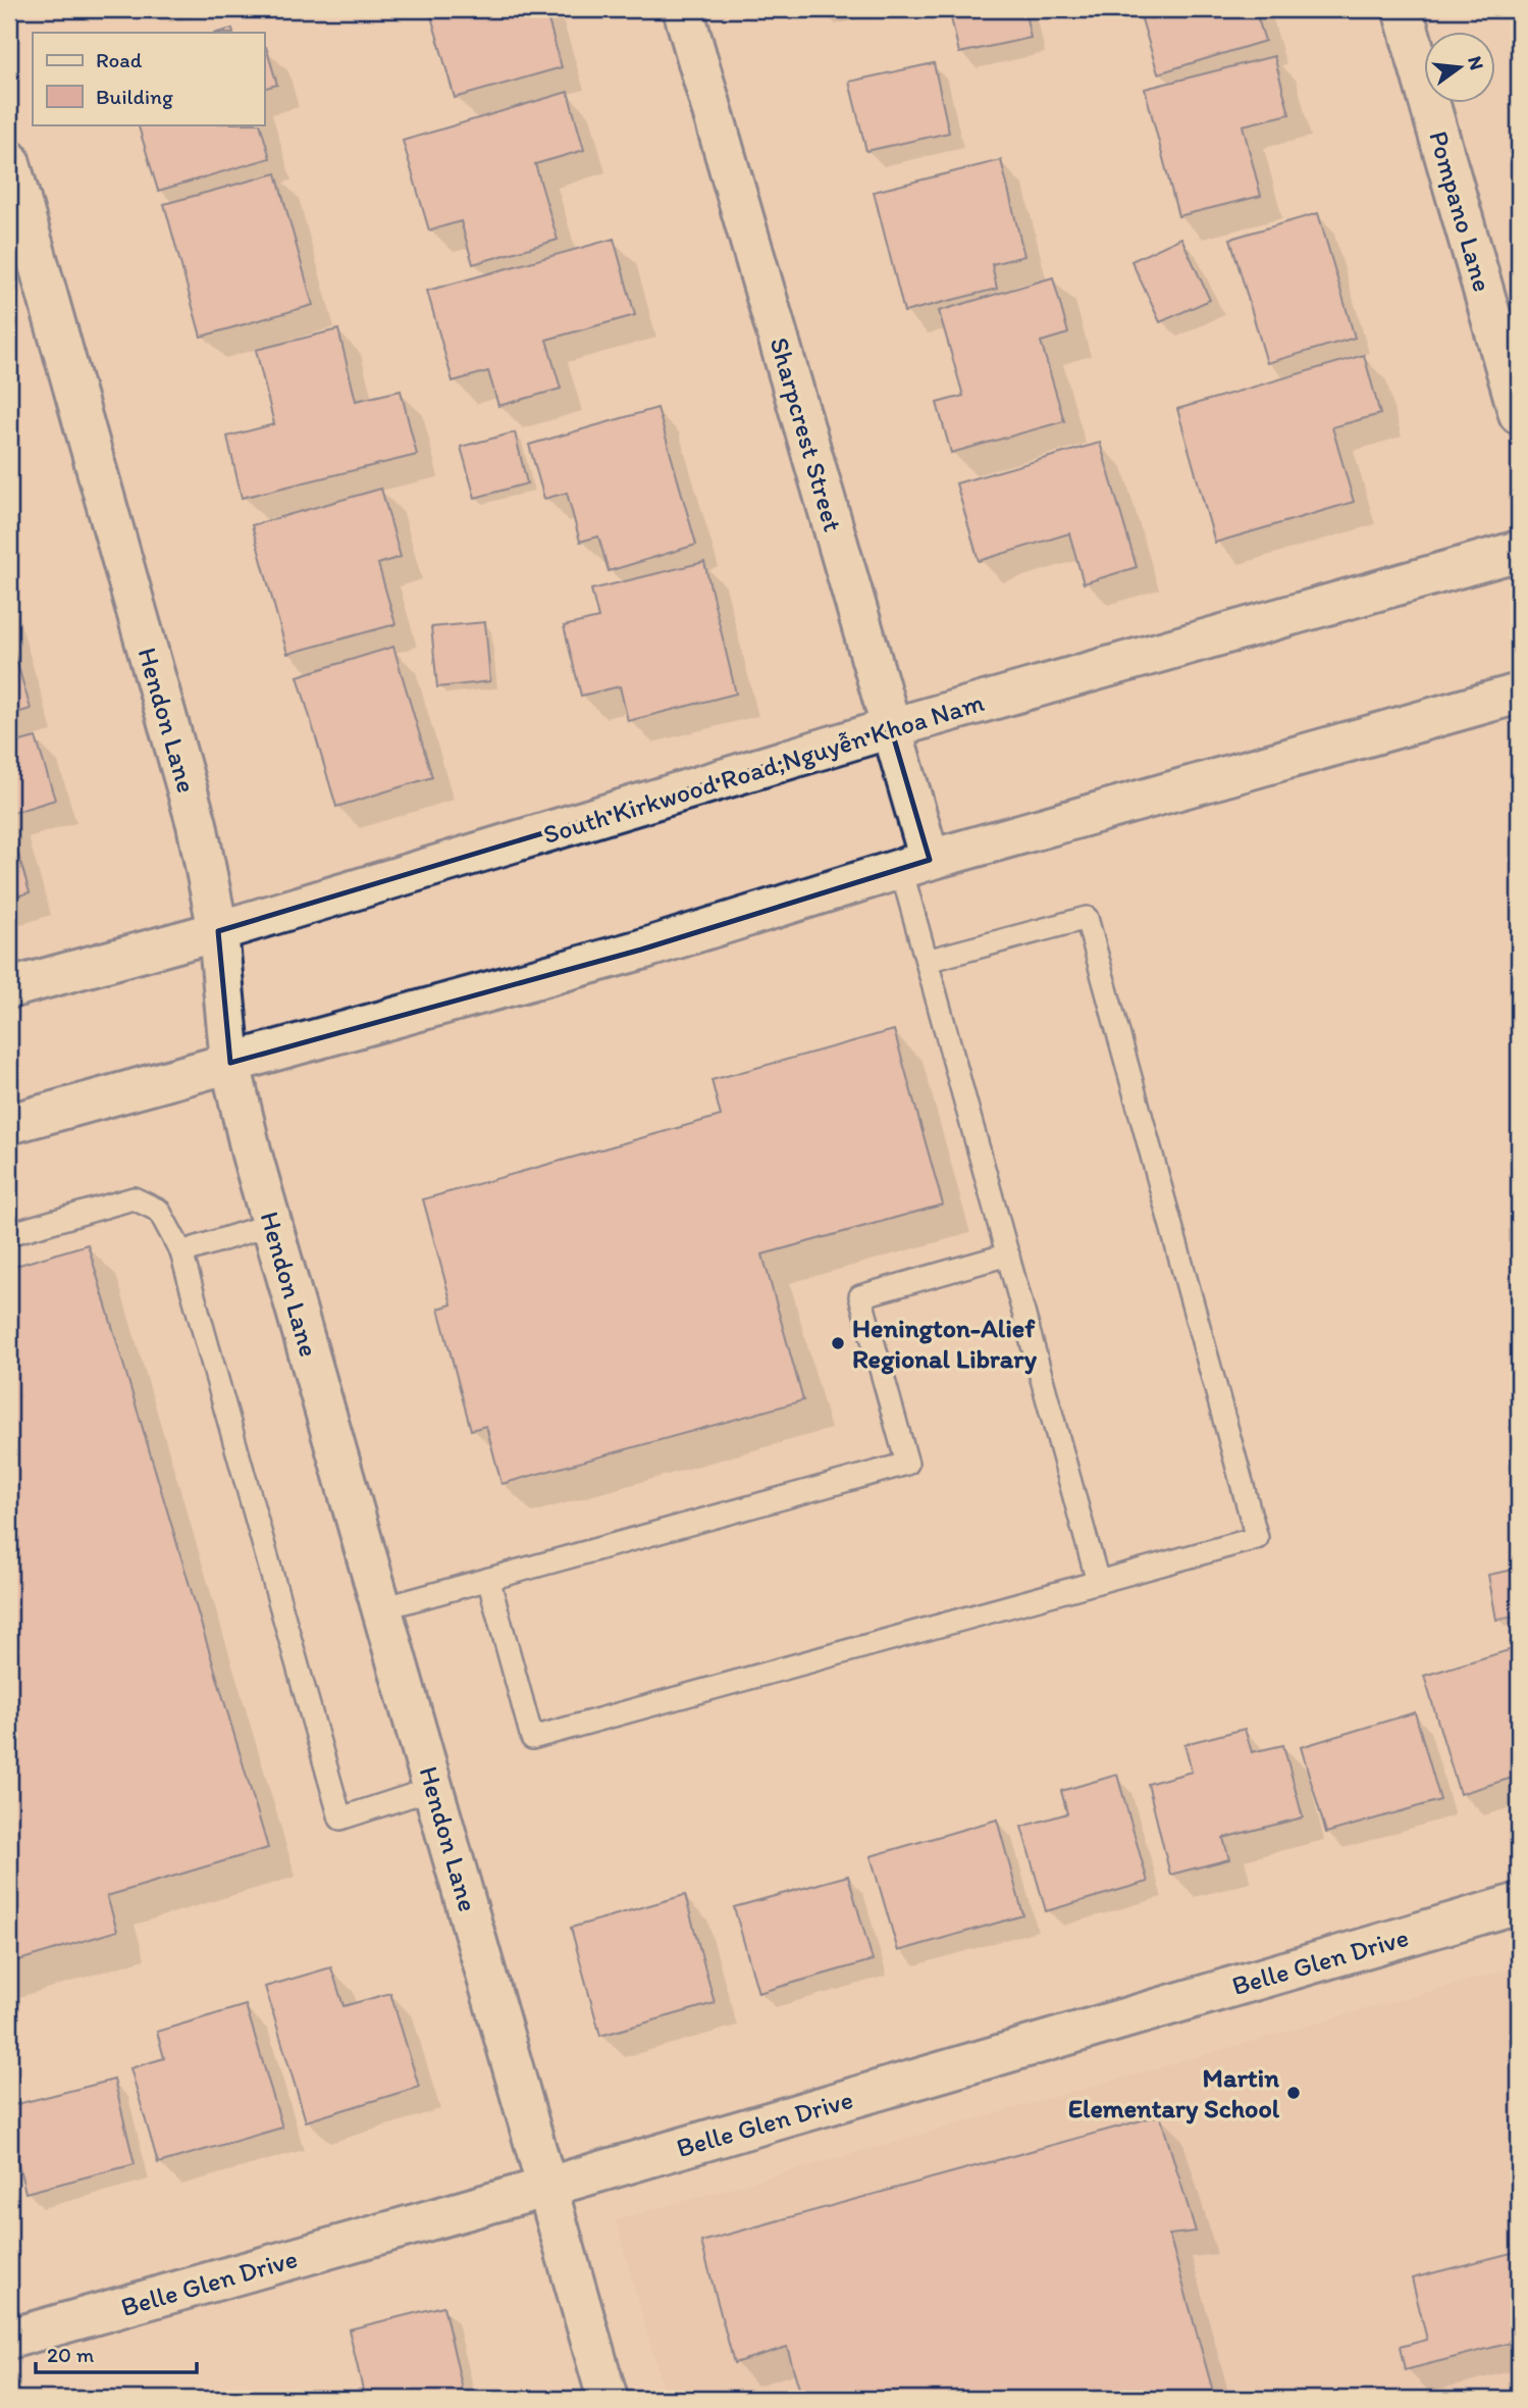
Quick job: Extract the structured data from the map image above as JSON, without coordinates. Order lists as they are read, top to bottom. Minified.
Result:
{"streets":{"street":["Pompano Lane","Sharpcrest Street","Hendon Lane","South Kirkwood Road;Nguyễn Khoa Nam","Belle Glen Drive"]},"crossings":[["Sharpcrest Street","South Kirkwood Road;Nguyễn Khoa Nam"],["Hendon Lane","South Kirkwood Road;Nguyễn Khoa Nam"],["Hendon Lane","Belle Glen Drive"]],"places":["Henington-Alief Regional Library","Martin Elementary School"],"legend":["Road","Building"],"scale_bar":"20 m","north":"right"}
